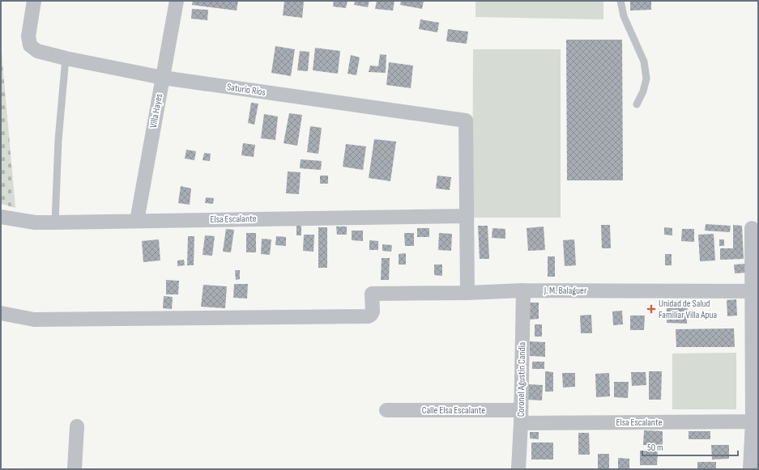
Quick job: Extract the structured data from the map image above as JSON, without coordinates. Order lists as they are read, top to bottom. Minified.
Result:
{"streets":{"street":["Saturio Ríos","Villa Hayes","Elsa Escalante","J. M. Balaguer","Coronel Agustin Candia","Calle Elsa Escalante"]},"crossings":[["Saturio Ríos","Villa Hayes"],["Saturio Ríos","Elsa Escalante"],["Villa Hayes","Elsa Escalante"],["Elsa Escalante","Coronel Agustin Candia"],["Elsa Escalante","Calle Elsa Escalante"],["J. M. Balaguer","Coronel Agustin Candia"],["Coronel Agustin Candia","Calle Elsa Escalante"]],"places":{"health":["Unidad de Salud Familiar Villa Apua"]},"scale_bar":"50 m"}
